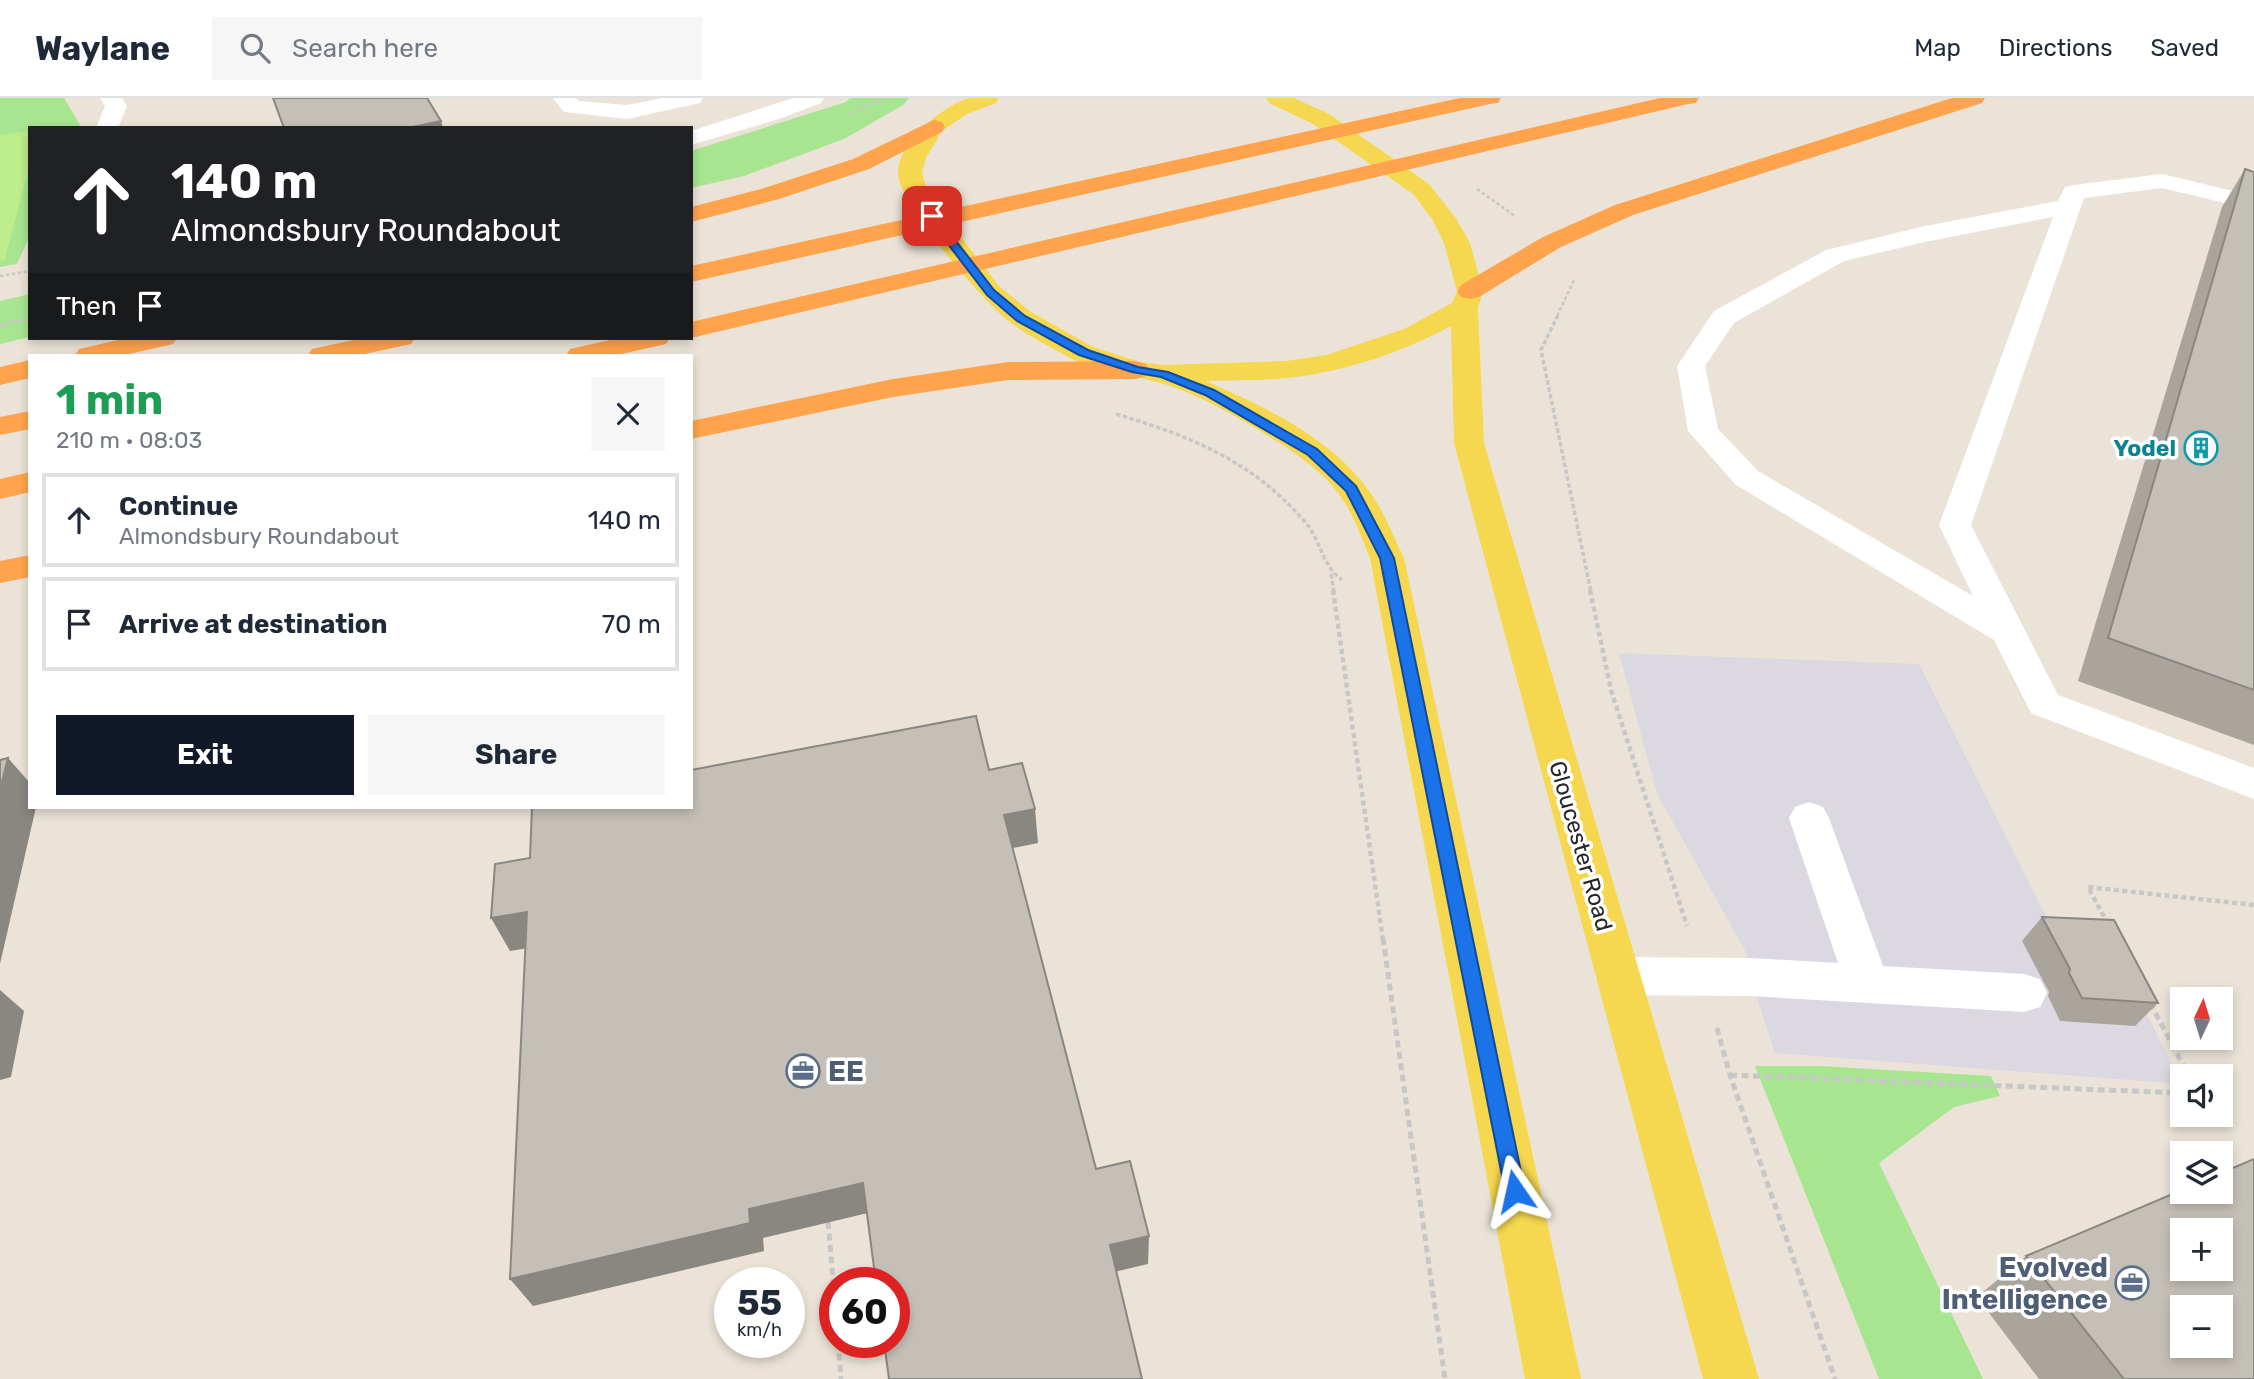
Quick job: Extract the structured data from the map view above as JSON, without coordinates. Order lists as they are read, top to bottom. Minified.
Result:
{"streets":{"main road":["Gloucester Road"]},"places":{"building":["Yodel"],"office":["EE","Evolved Intelligence"]},"north":"top","page":{"header":"Waylane","search":"Search here","nav":["Map","Directions","Saved"],"turn":["140 m","Almondsbury Roundabout"],"then":"Then","heading":["1 min","210 m · 08:03"],"list":[{"name":"Continue","note":"Almondsbury Roundabout","value":"140 m"},{"name":"Arrive at destination","value":"70 m"}],"buttons":["Exit","Share"],"map_buttons":["+","−"],"speed":"55 km/h","limit":"60"}}
